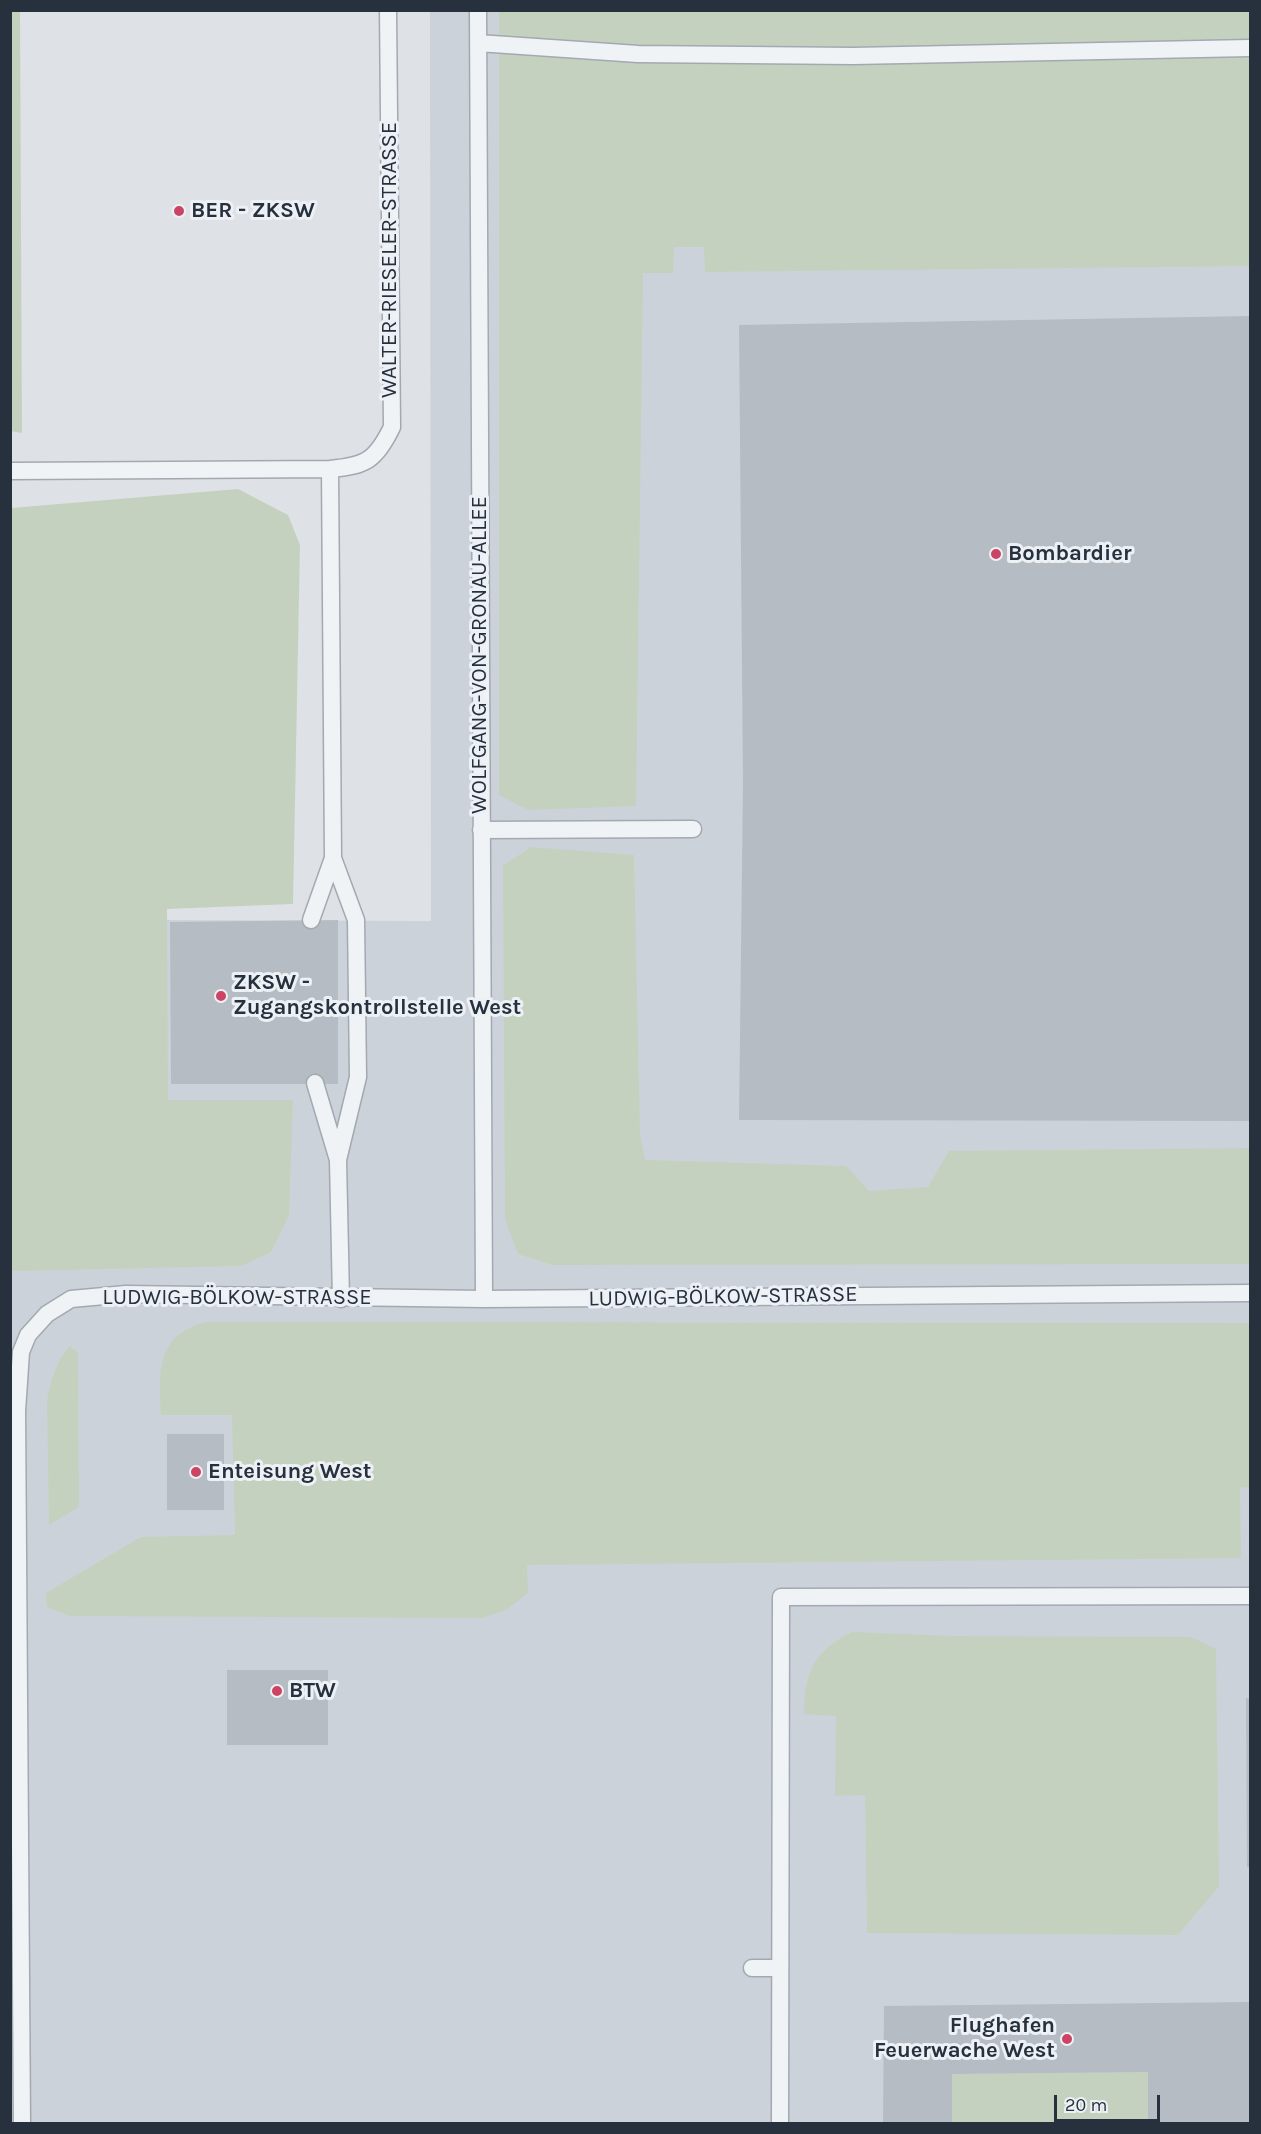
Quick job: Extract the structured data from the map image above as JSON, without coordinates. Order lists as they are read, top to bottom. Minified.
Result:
{"streets":{"lane":["WALTER-RIESELER-STRASSE","WOLFGANG-VON-GRONAU-ALLEE","LUDWIG-BÖLKOW-STRASSE"]},"crossings":[["WOLFGANG-VON-GRONAU-ALLEE","LUDWIG-BÖLKOW-STRASSE"]],"places":["BER - ZKSW","Bombardier","ZKSW - Zugangskontrollstelle West","Enteisung West","BTW","Flughafen Feuerwache West"],"scale_bar":"20 m"}
